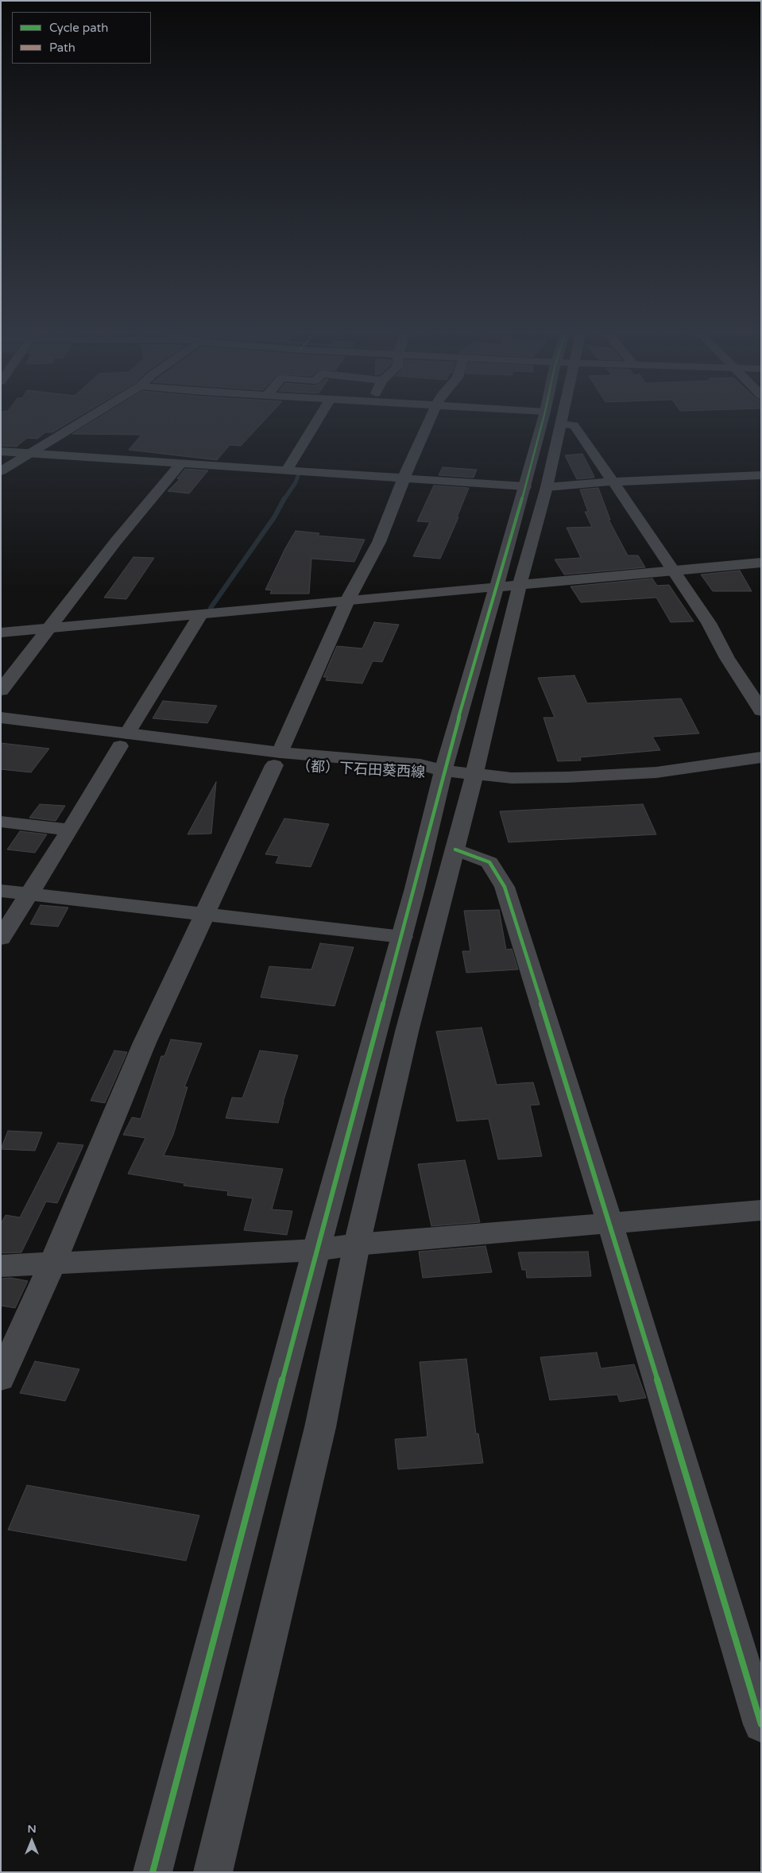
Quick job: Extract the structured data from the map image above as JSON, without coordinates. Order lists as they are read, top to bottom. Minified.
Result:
{"streets":{"street":["（都）下石田葵西線"]},"legend":["Cycle path","Path"],"north":"top"}
